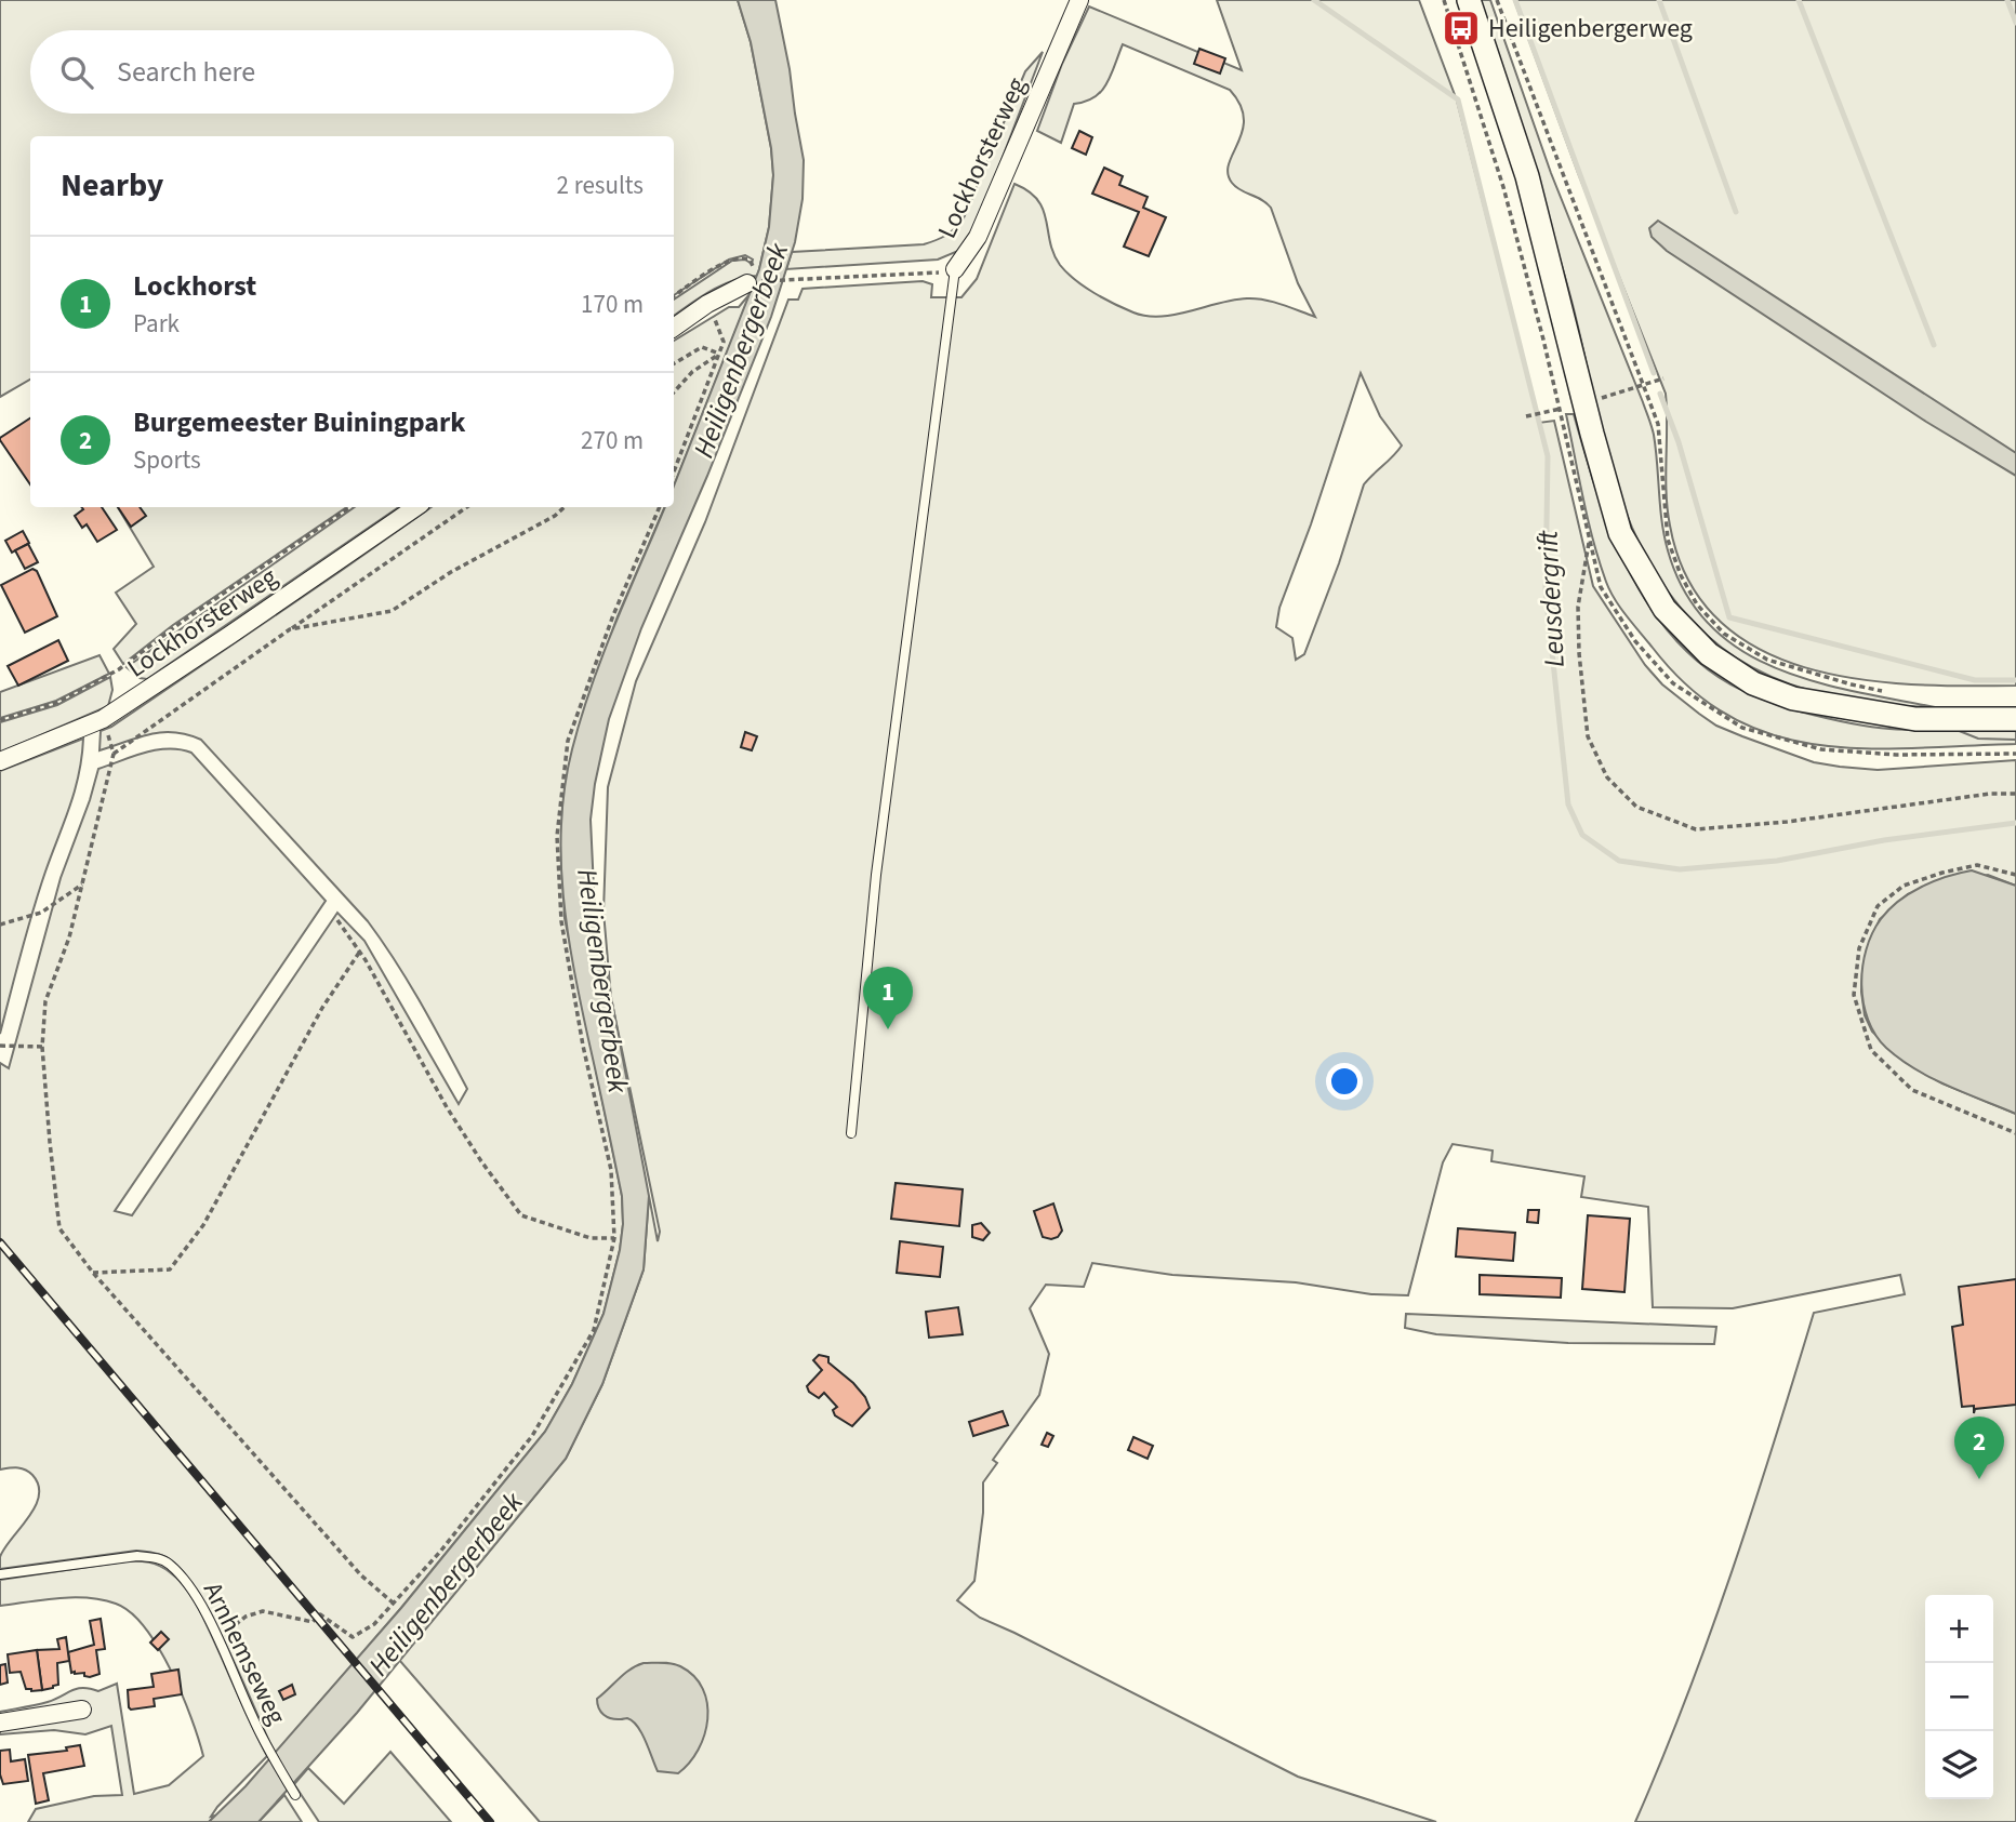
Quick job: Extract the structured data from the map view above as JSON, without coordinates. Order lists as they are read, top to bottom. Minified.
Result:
{"streets":{"street":["Lockhorsterweg"],"lane":["Arnhemseweg"]},"water":["Heiligenbergerbeek","Leusdergrift"],"places":{"bus stop":["Heiligenbergerweg"]},"page":{"search":"Search here","heading":["Nearby","2 results"],"list":[{"mark":"1","name":"Lockhorst","note":"Park","value":"170 m"},{"mark":"2","name":"Burgemeester Buiningpark","note":"Sports","value":"270 m"}],"pins":["1","2"],"map_buttons":["+","−"]}}
